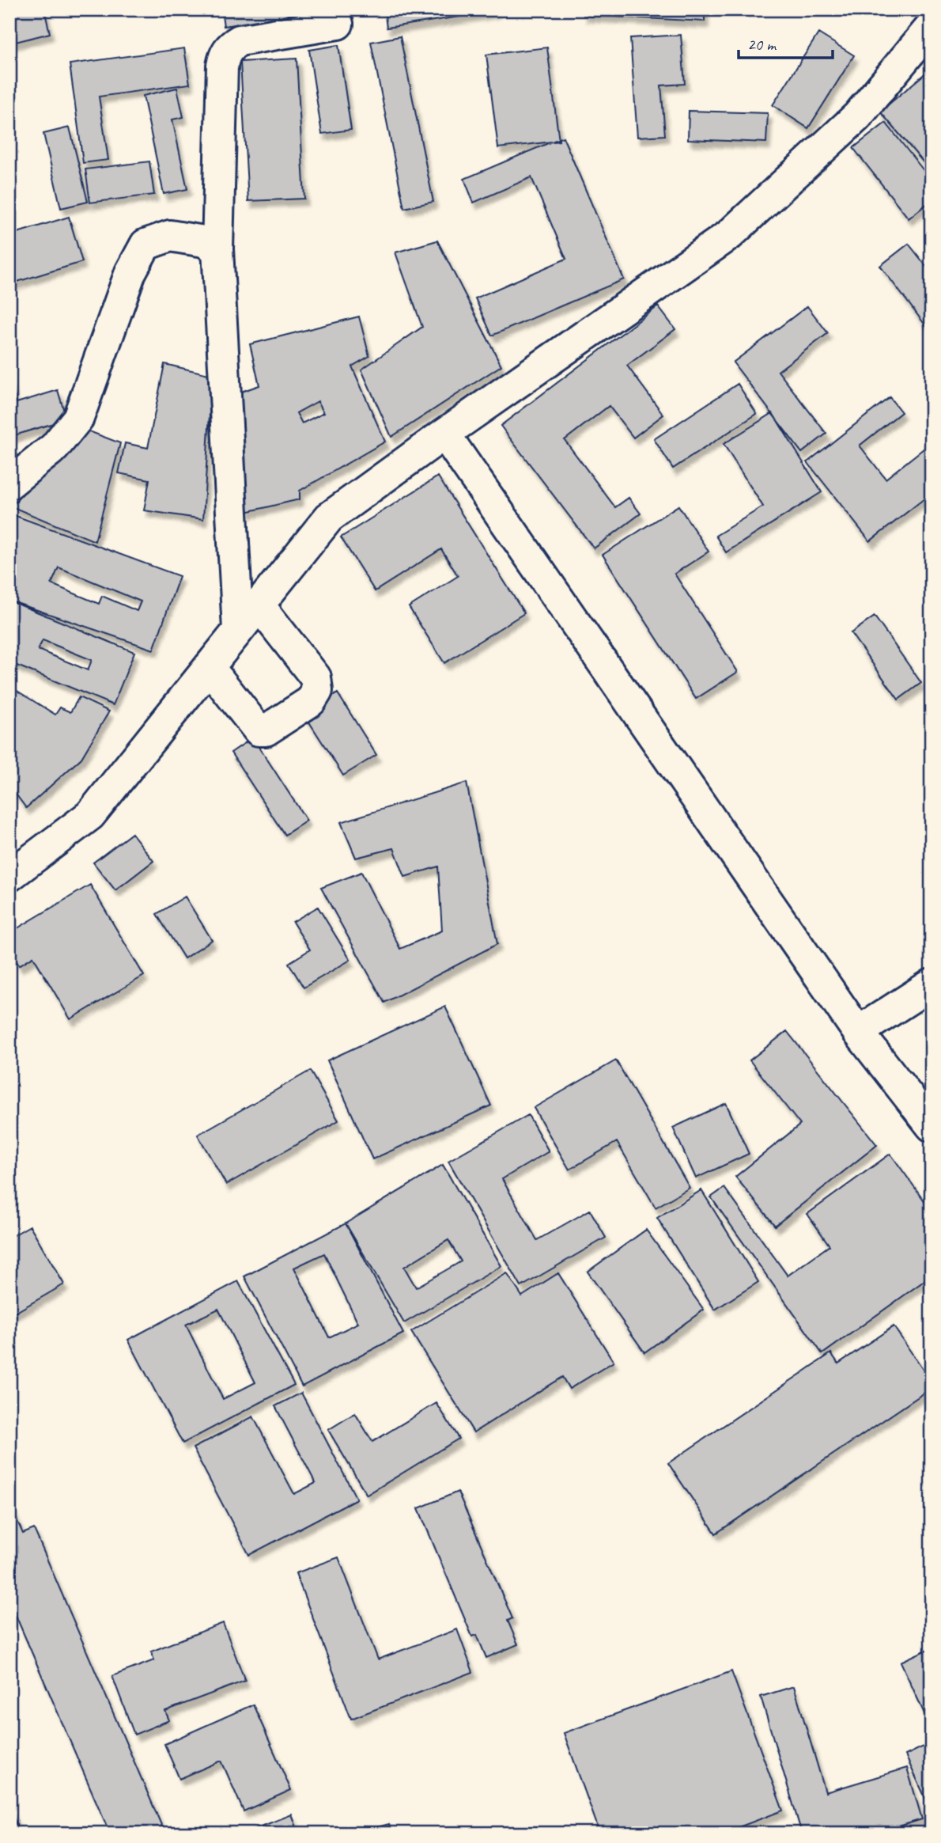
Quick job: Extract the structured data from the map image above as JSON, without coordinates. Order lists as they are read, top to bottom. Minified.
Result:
{"scale_bar":"20 m"}
